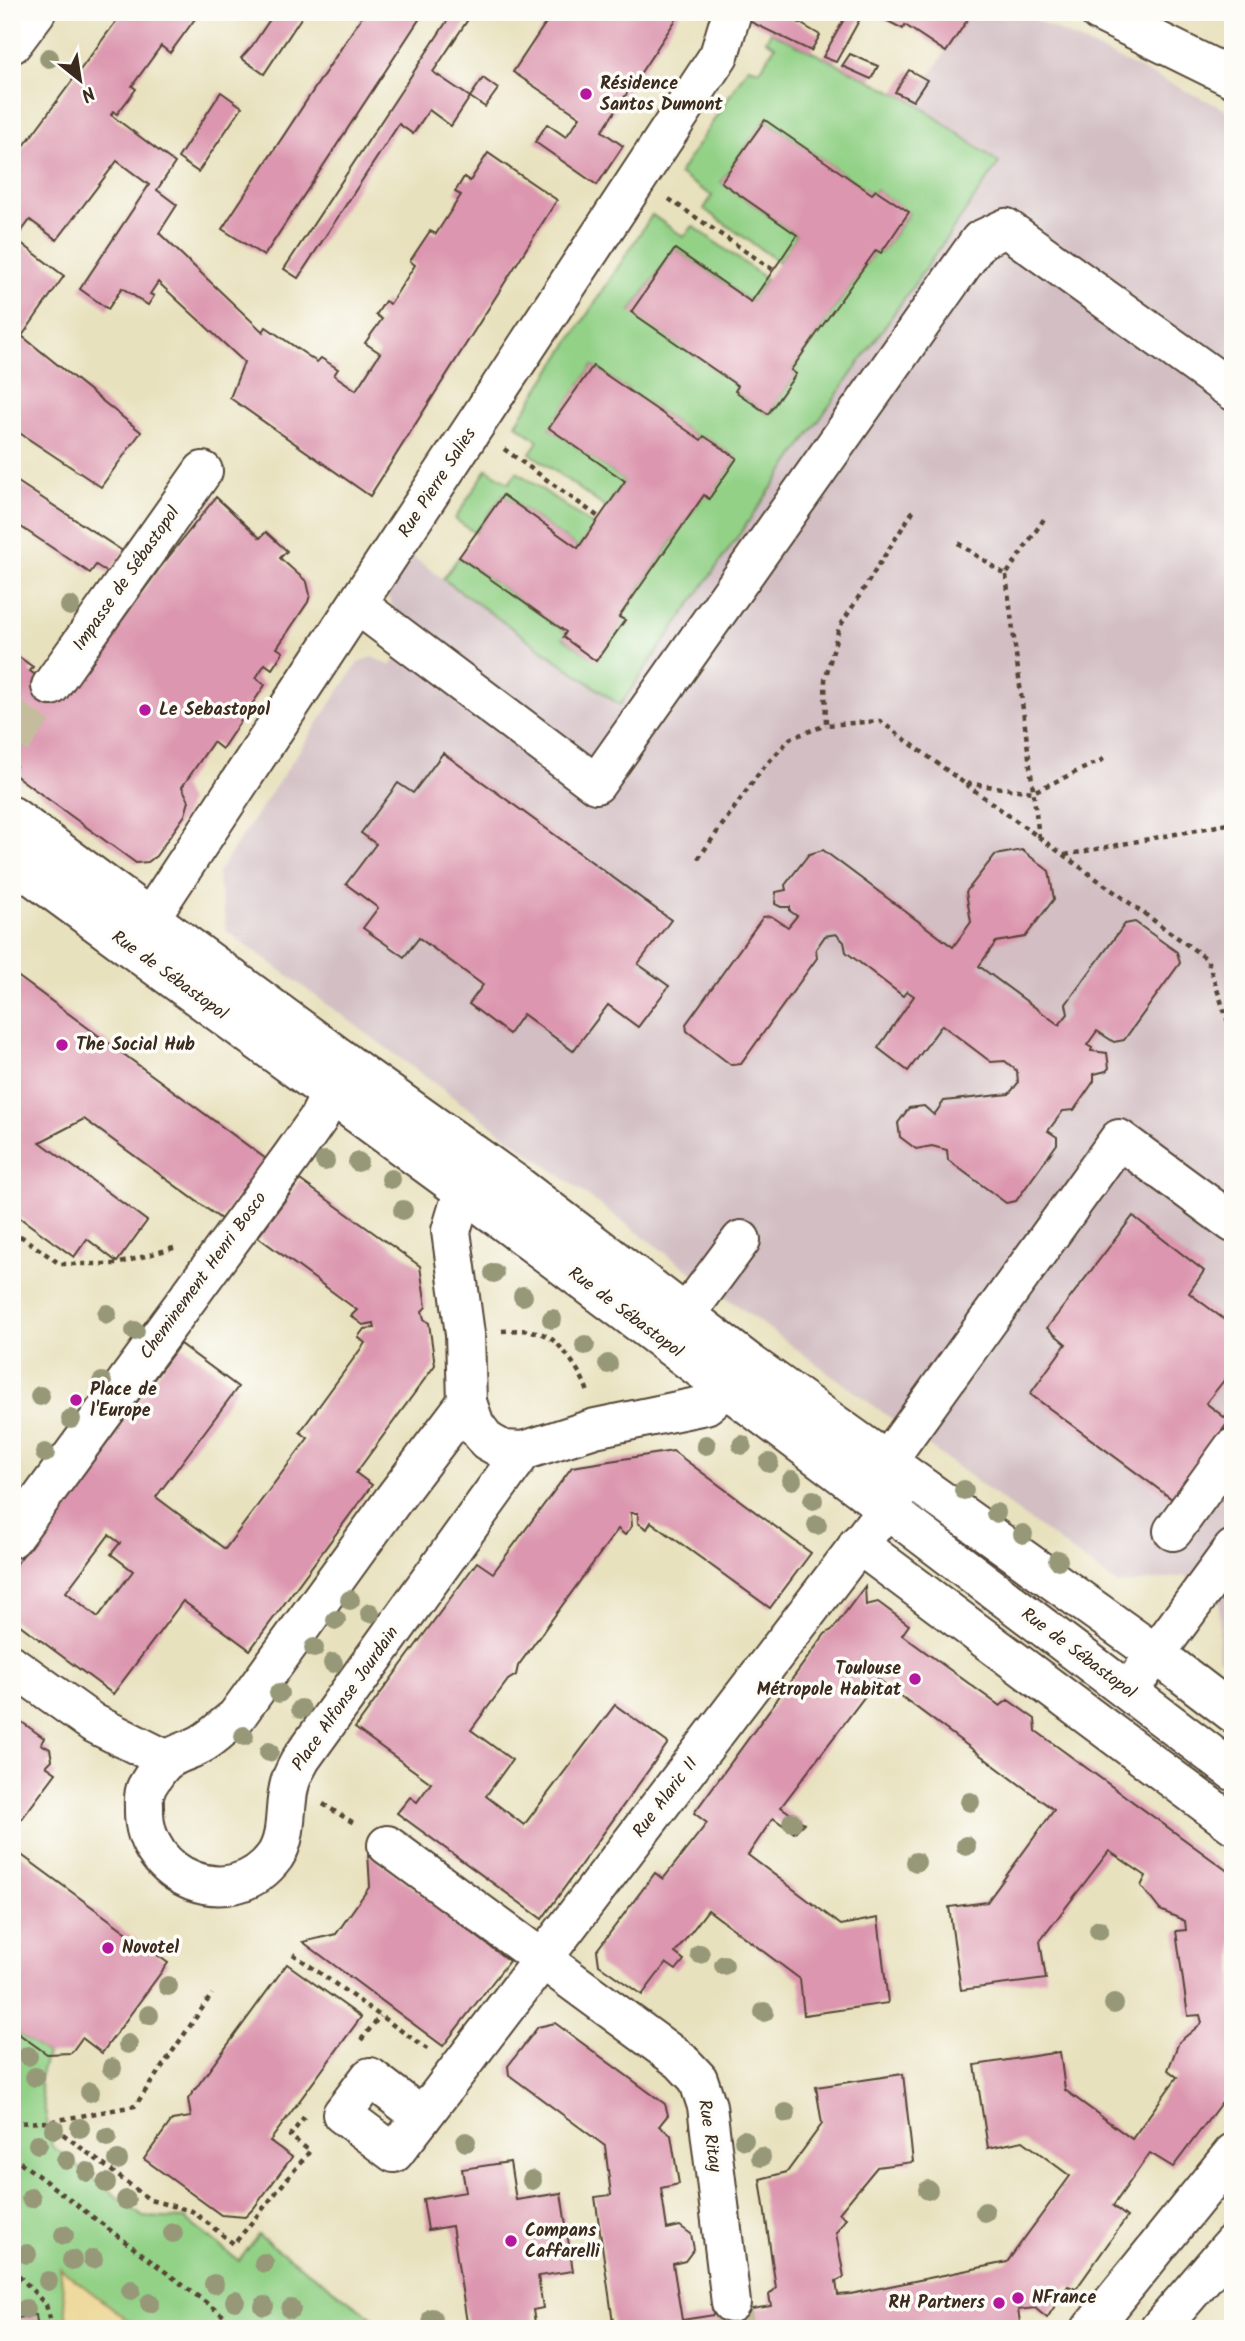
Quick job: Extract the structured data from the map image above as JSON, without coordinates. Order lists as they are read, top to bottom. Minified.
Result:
{"streets":{"street":["Rue Pierre Salies","Impasse de Sébastopol","Rue de Sébastopol","Cheminement Henri Bosco","Place Alfonse Jourdain","Rue Alaric II","Rue Ritay"]},"crossings":[["Rue Pierre Salies","Rue de Sébastopol"],["Rue de Sébastopol","Cheminement Henri Bosco"],["Rue de Sébastopol","Rue Alaric II"],["Rue Alaric II","Rue Ritay"]],"places":["Résidence Santos Dumont","Le Sebastopol","The Social Hub","Place de l'Europe","Toulouse Métropole Habitat","Novotel","Compans Caffarelli","NFrance","RH Partners"],"north":"bottom right"}
